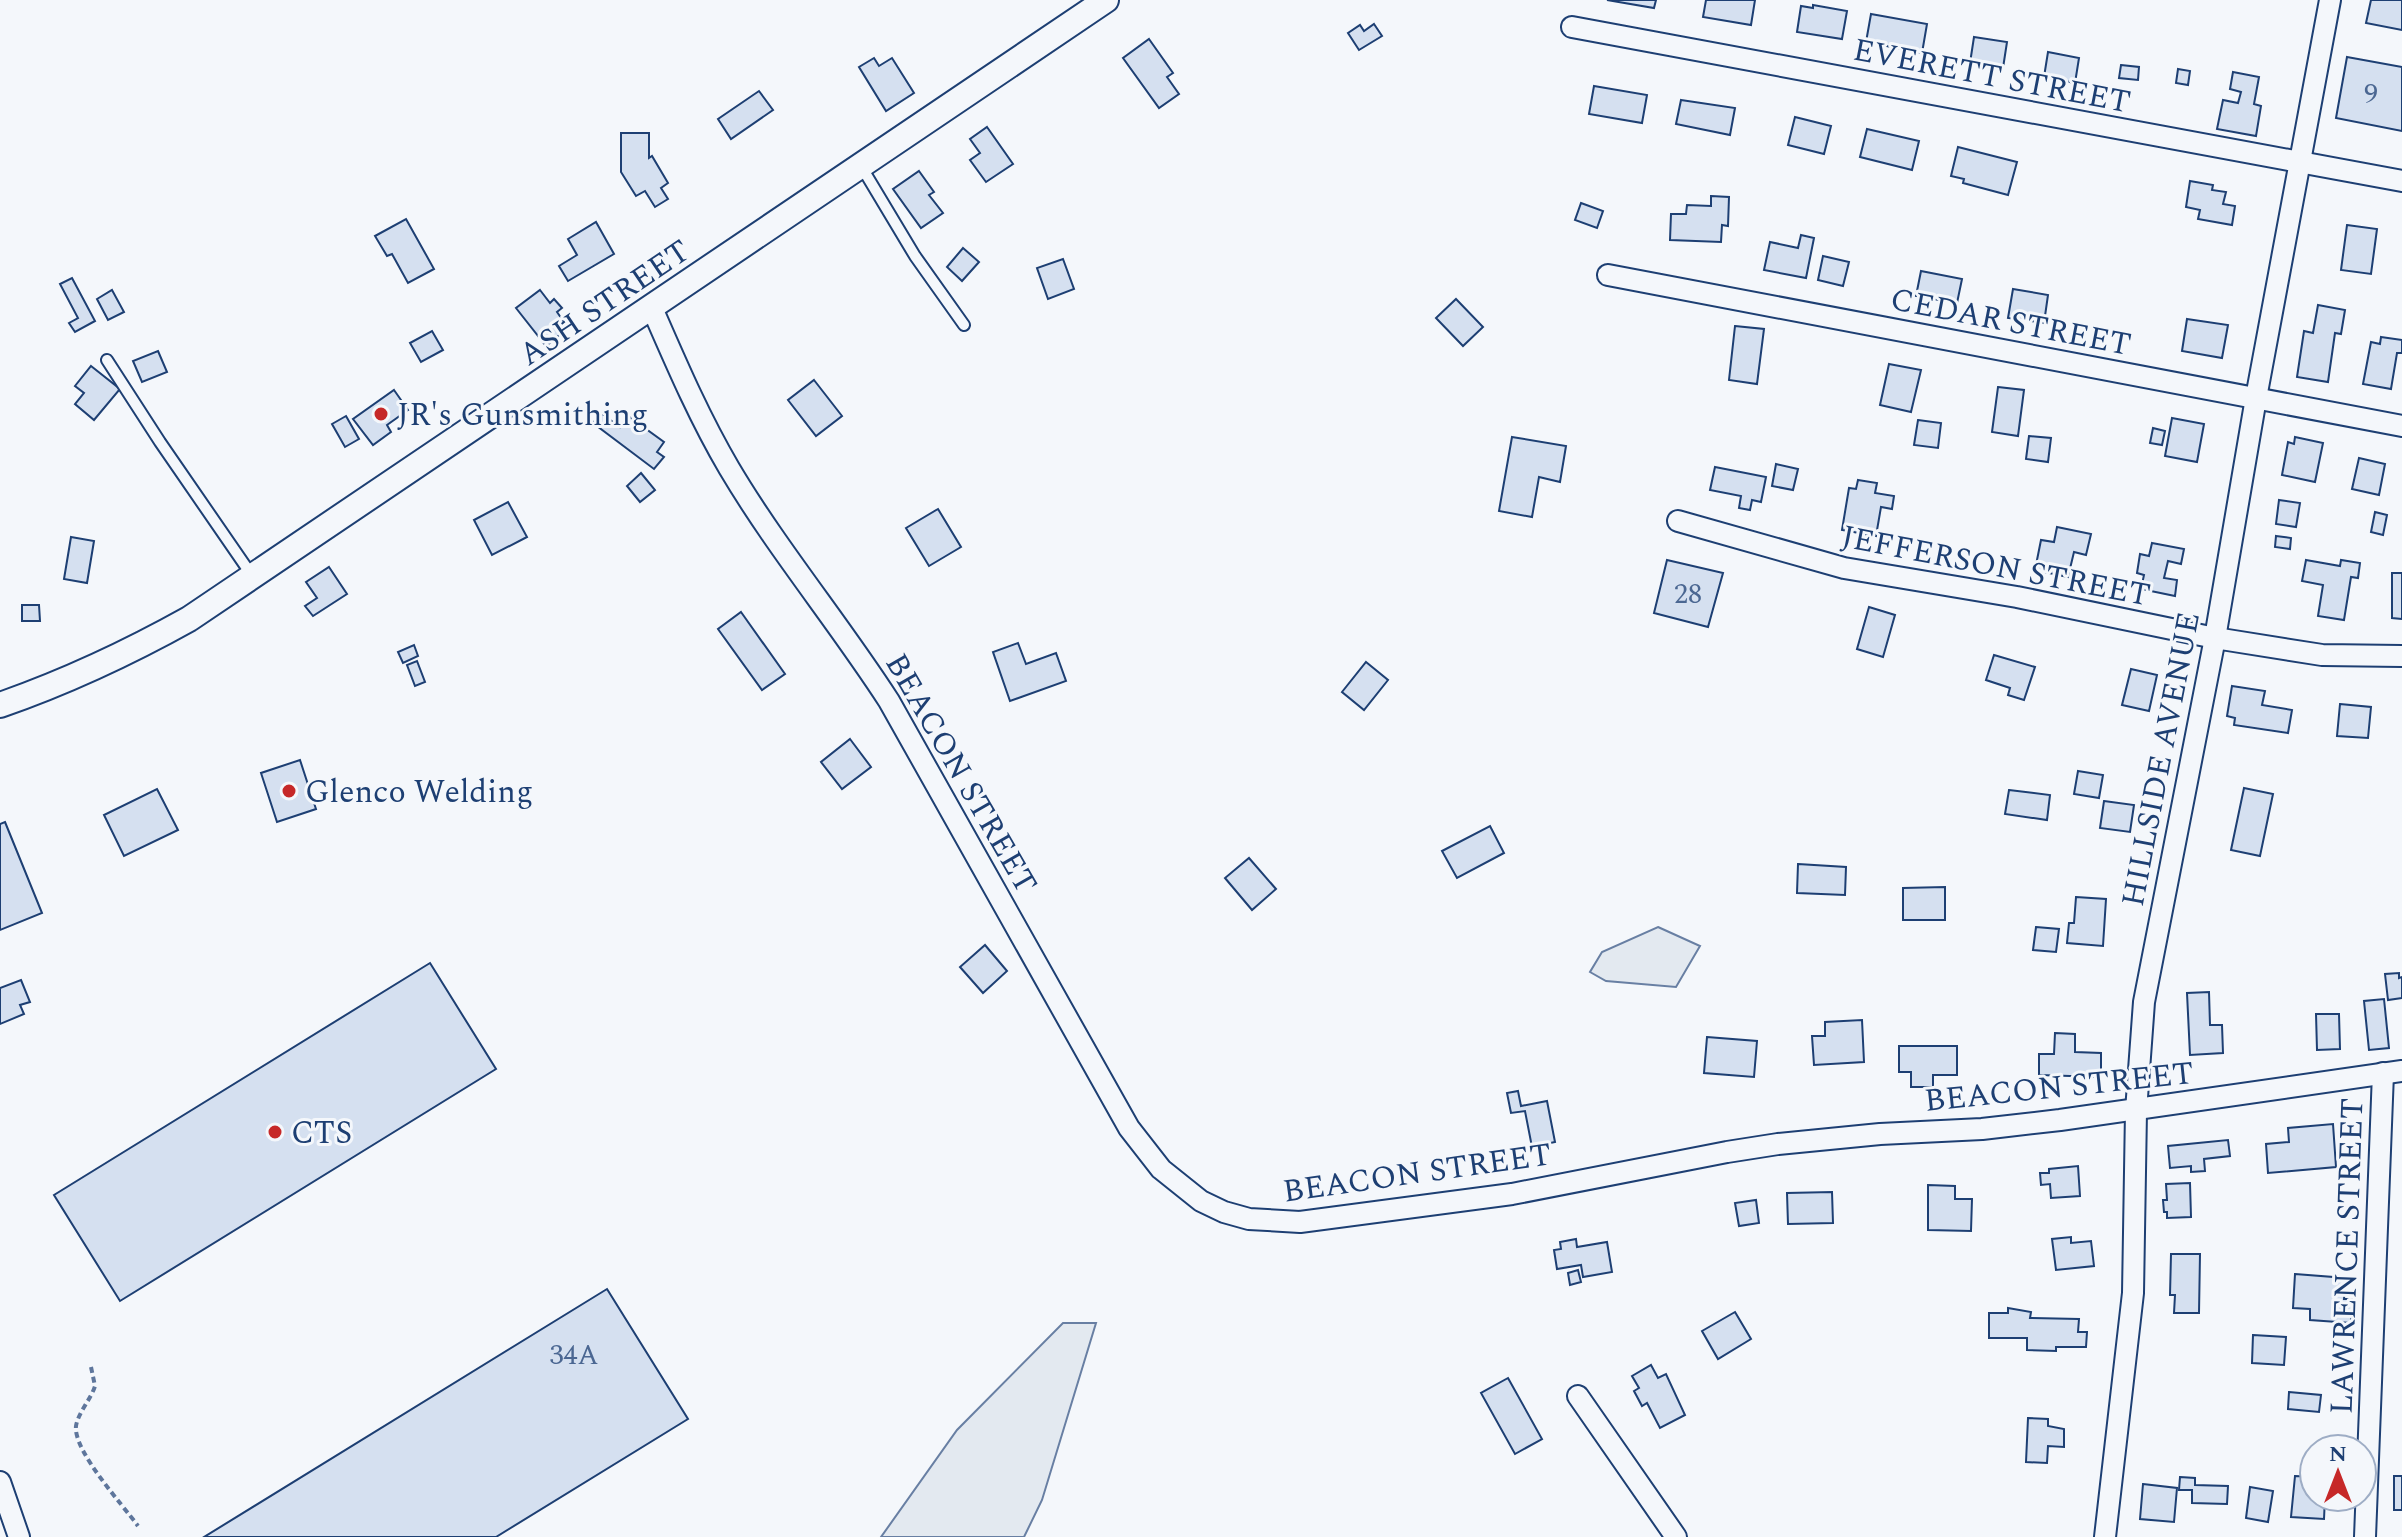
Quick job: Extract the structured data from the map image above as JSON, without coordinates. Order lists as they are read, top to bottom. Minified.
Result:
{"streets":{"street":["EVERETT STREET","ASH STREET","CEDAR STREET","JEFFERSON STREET","HILLSIDE AVENUE","BEACON STREET","LAWRENCE STREET"]},"crossings":[["EVERETT STREET","HILLSIDE AVENUE"],["ASH STREET","BEACON STREET"],["CEDAR STREET","HILLSIDE AVENUE"],["JEFFERSON STREET","HILLSIDE AVENUE"],["HILLSIDE AVENUE","BEACON STREET"],["BEACON STREET","LAWRENCE STREET"]],"places":["JR's Gunsmithing","Glenco Welding","CTS"],"house_numbers":["9","28","34A"],"north":"top"}
